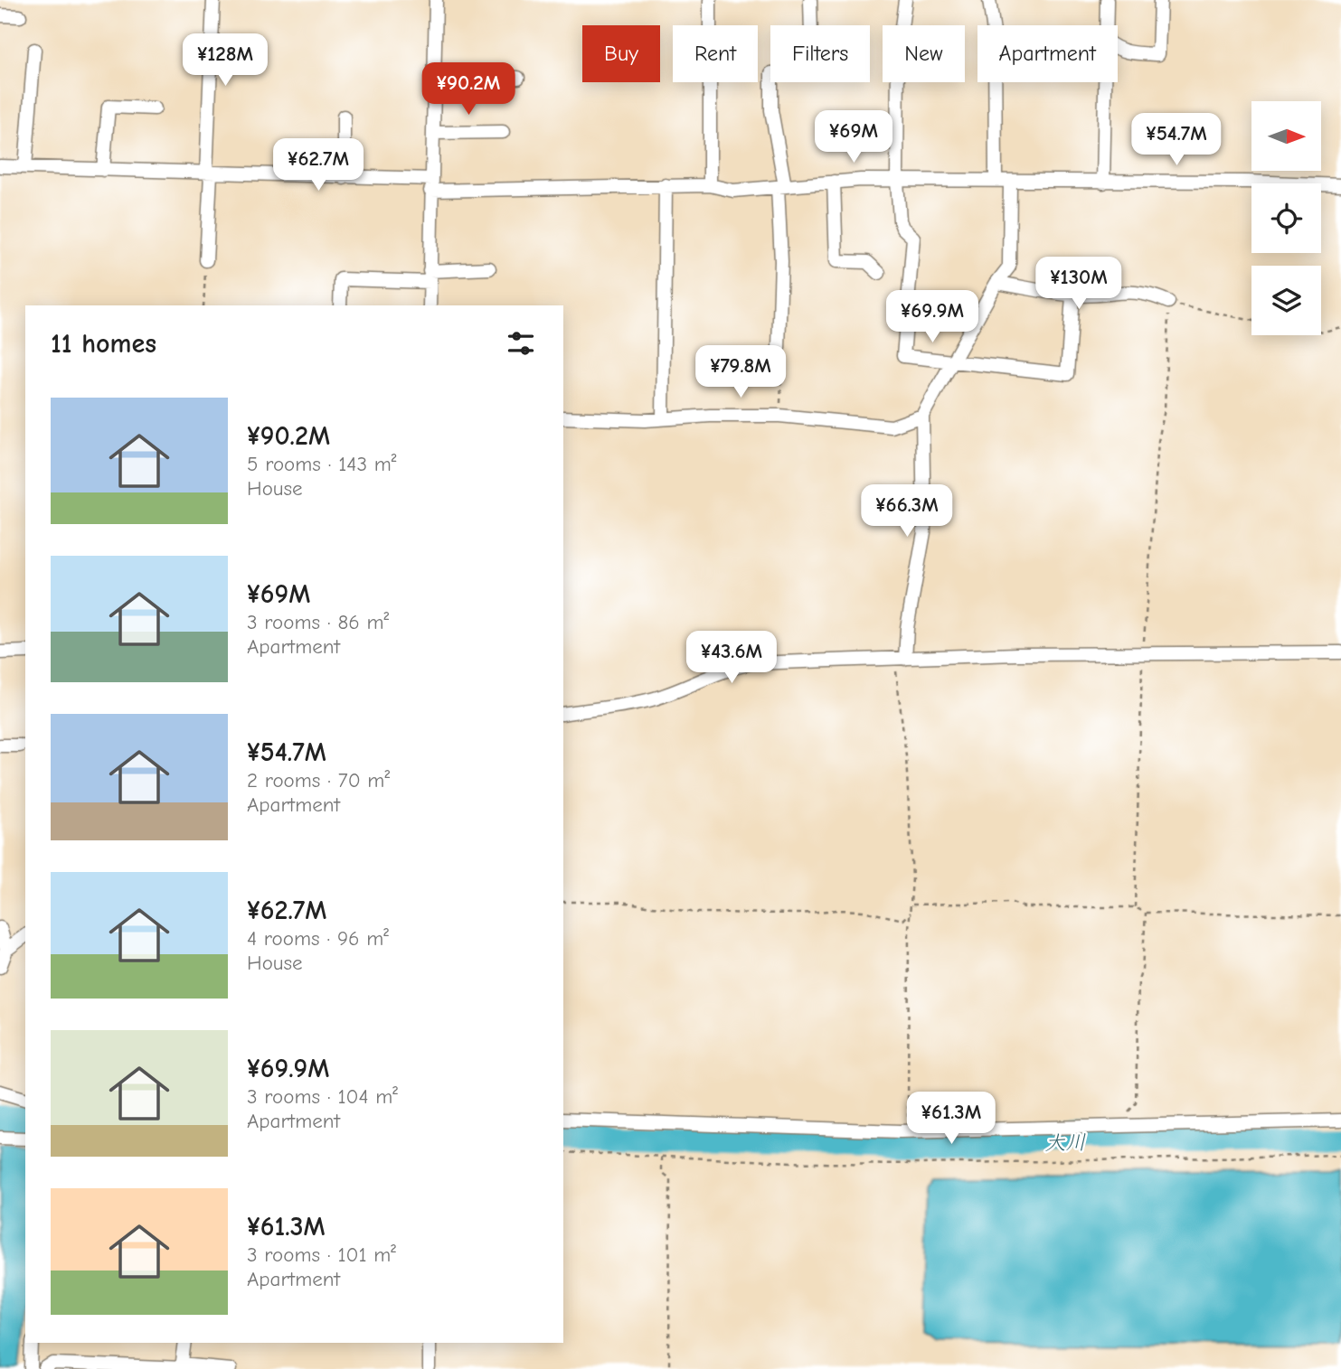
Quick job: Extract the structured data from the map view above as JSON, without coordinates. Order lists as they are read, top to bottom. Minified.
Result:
{"water":["大川"],"north":"right","page":{"chip":["Buy","Rent","Filters","New","Apartment"],"price":["¥128M","¥90.2M","¥69M","¥54.7M","¥62.7M","¥130M","¥69.9M","¥79.8M","¥66.3M","¥43.6M","¥61.3M"],"heading":"11 homes","list":[{"name":"¥90.2M","note":"5 rooms · 143 m² · House"},{"name":"¥69M","note":"3 rooms · 86 m² · Apartment"},{"name":"¥54.7M","note":"2 rooms · 70 m² · Apartment"},{"name":"¥62.7M","note":"4 rooms · 96 m² · House"},{"name":"¥69.9M","note":"3 rooms · 104 m² · Apartment"},{"name":"¥61.3M","note":"3 rooms · 101 m² · Apartment"}]}}
